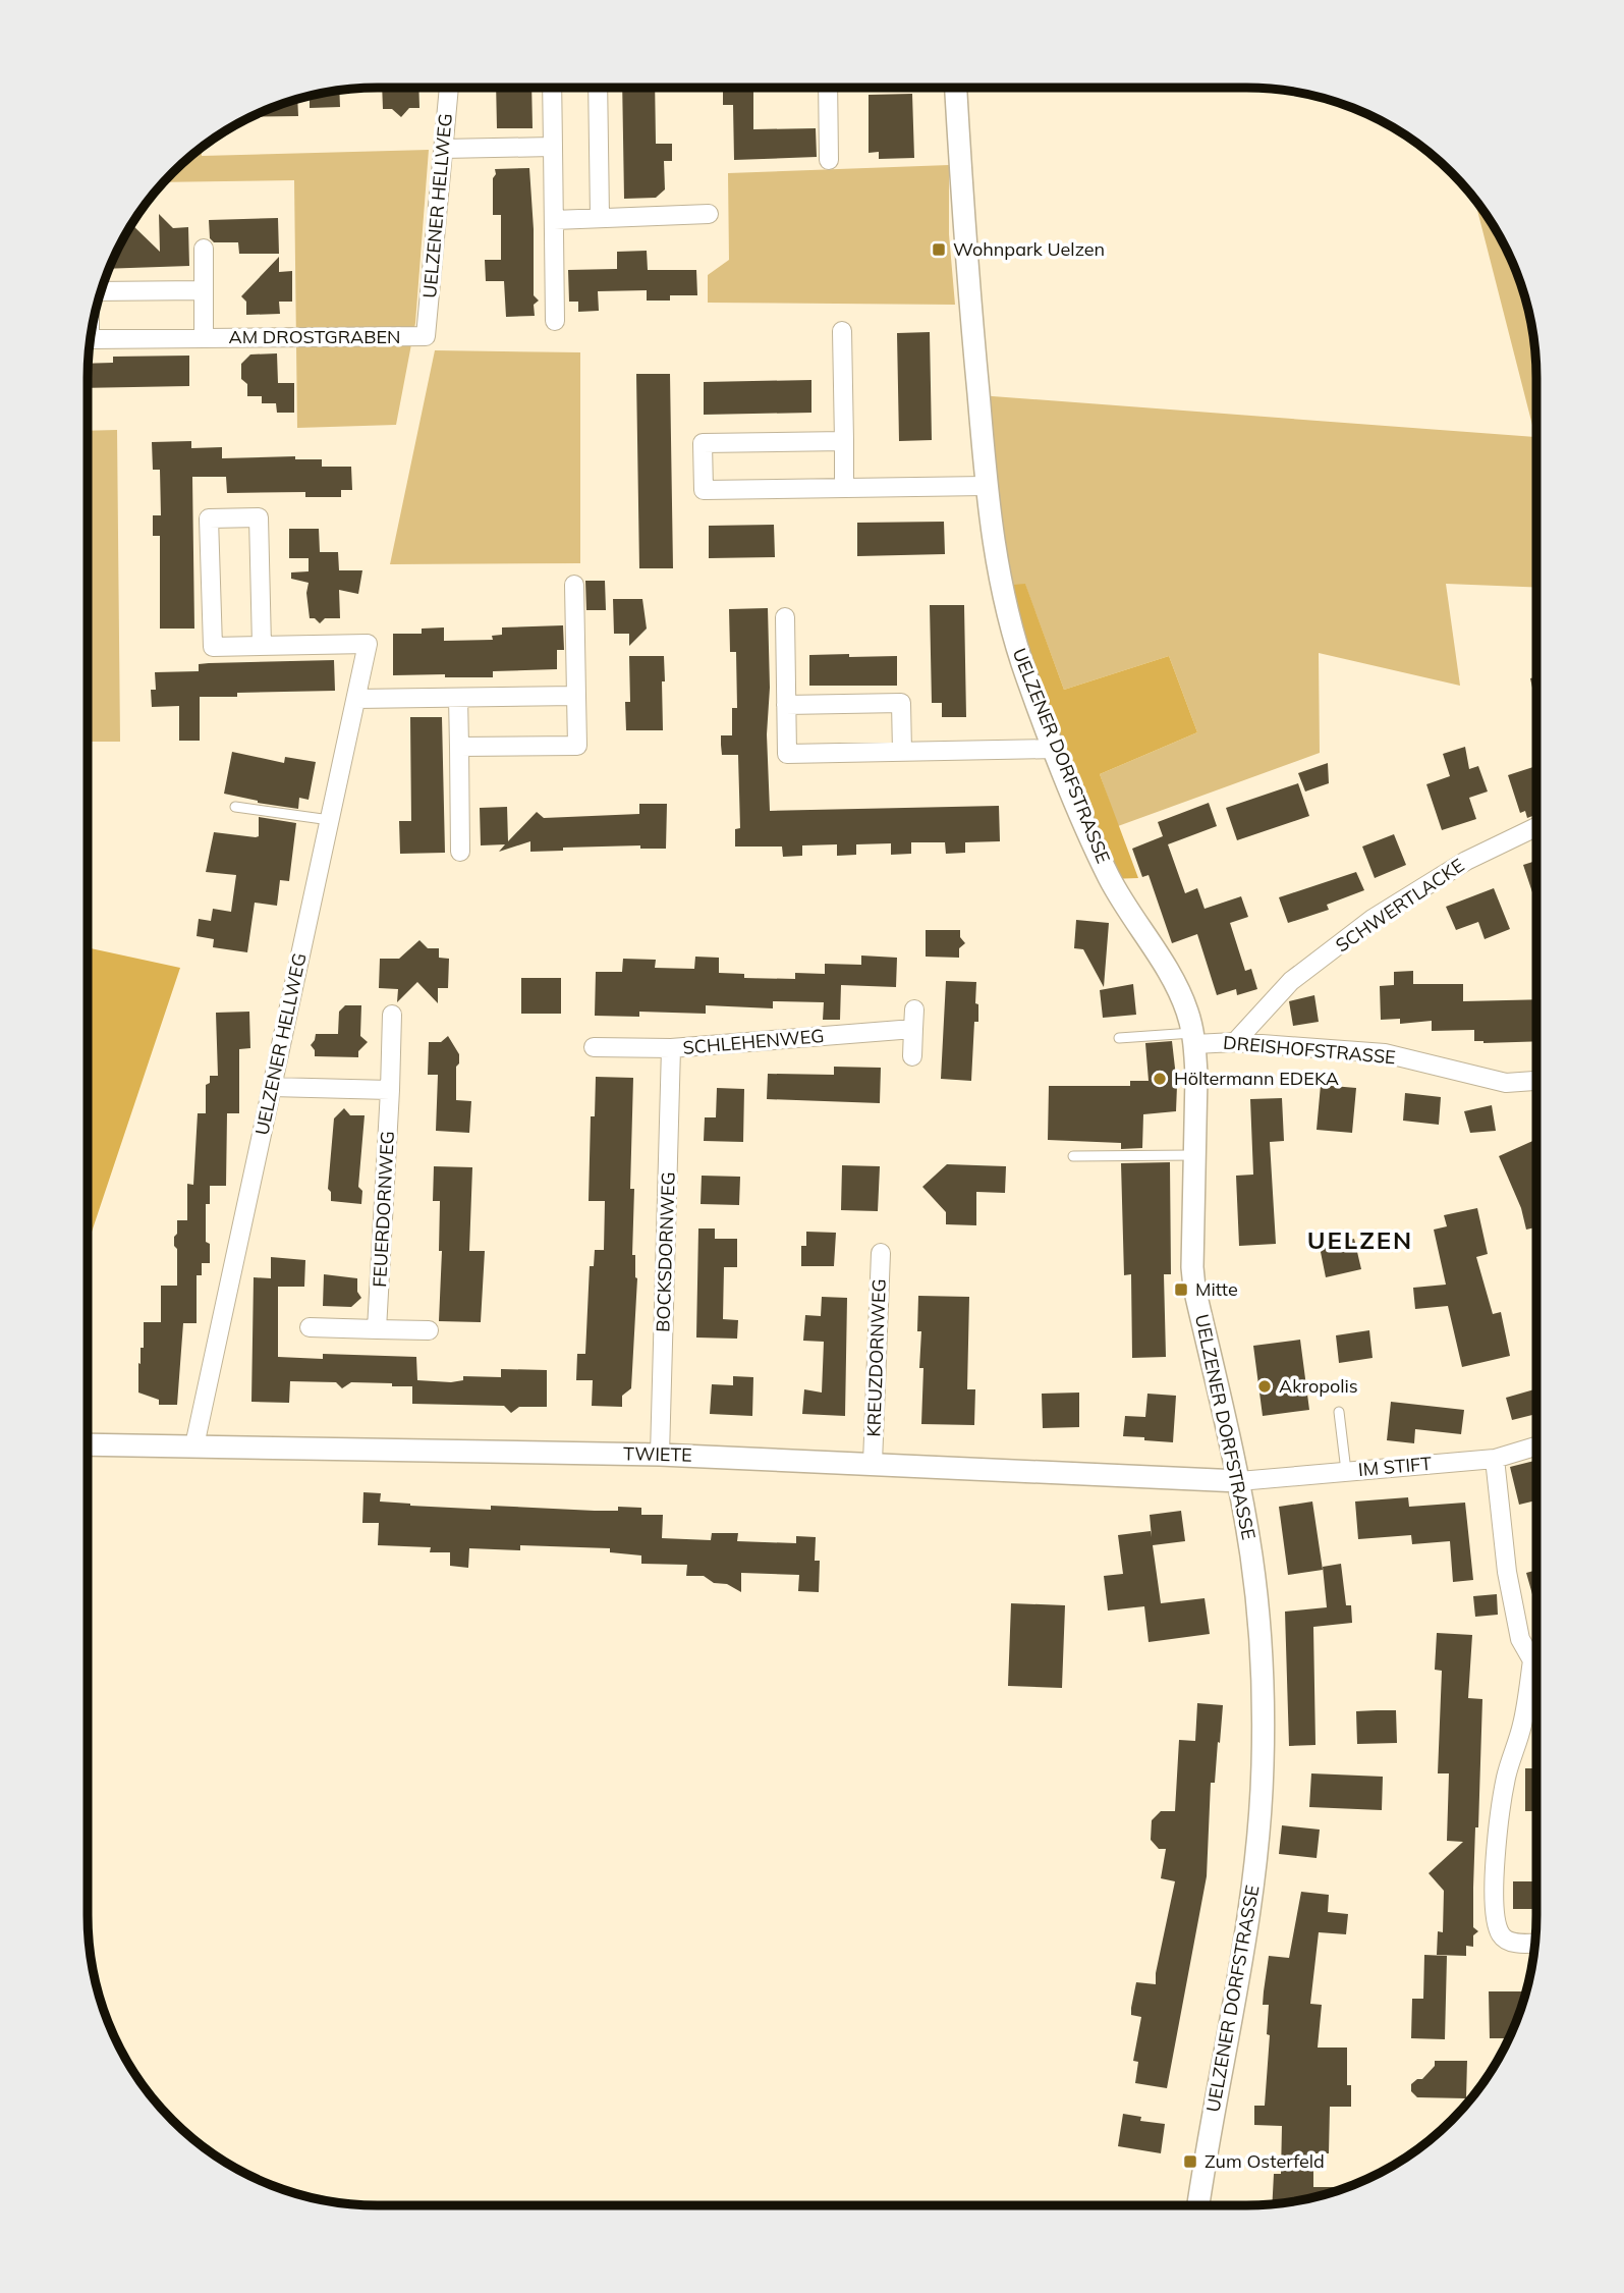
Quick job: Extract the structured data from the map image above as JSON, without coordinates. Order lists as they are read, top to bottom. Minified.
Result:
{"streets":{"street":["UELZENER HELLWEG","AM DROSTGRABEN","UELZENER DORFSTRASSE","SCHWERTLACKE","SCHLEHENWEG","DREISHOFSTRASSE","FEUERDORNWEG","BOCKSDORNWEG","KREUZDORNWEG","TWIETE","IM STIFT"]},"crossings":[["UELZENER HELLWEG","AM DROSTGRABEN"],["UELZENER HELLWEG","TWIETE"],["UELZENER DORFSTRASSE","DREISHOFSTRASSE"],["UELZENER DORFSTRASSE","TWIETE"],["UELZENER DORFSTRASSE","IM STIFT"],["SCHWERTLACKE","DREISHOFSTRASSE"],["SCHLEHENWEG","BOCKSDORNWEG"],["BOCKSDORNWEG","TWIETE"],["KREUZDORNWEG","TWIETE"],["TWIETE","IM STIFT"]],"districts":["UELZEN"],"places":{"transit":["Wohnpark Uelzen","Mitte","Zum Osterfeld"],"other":["Höltermann EDEKA","Akropolis"]}}
